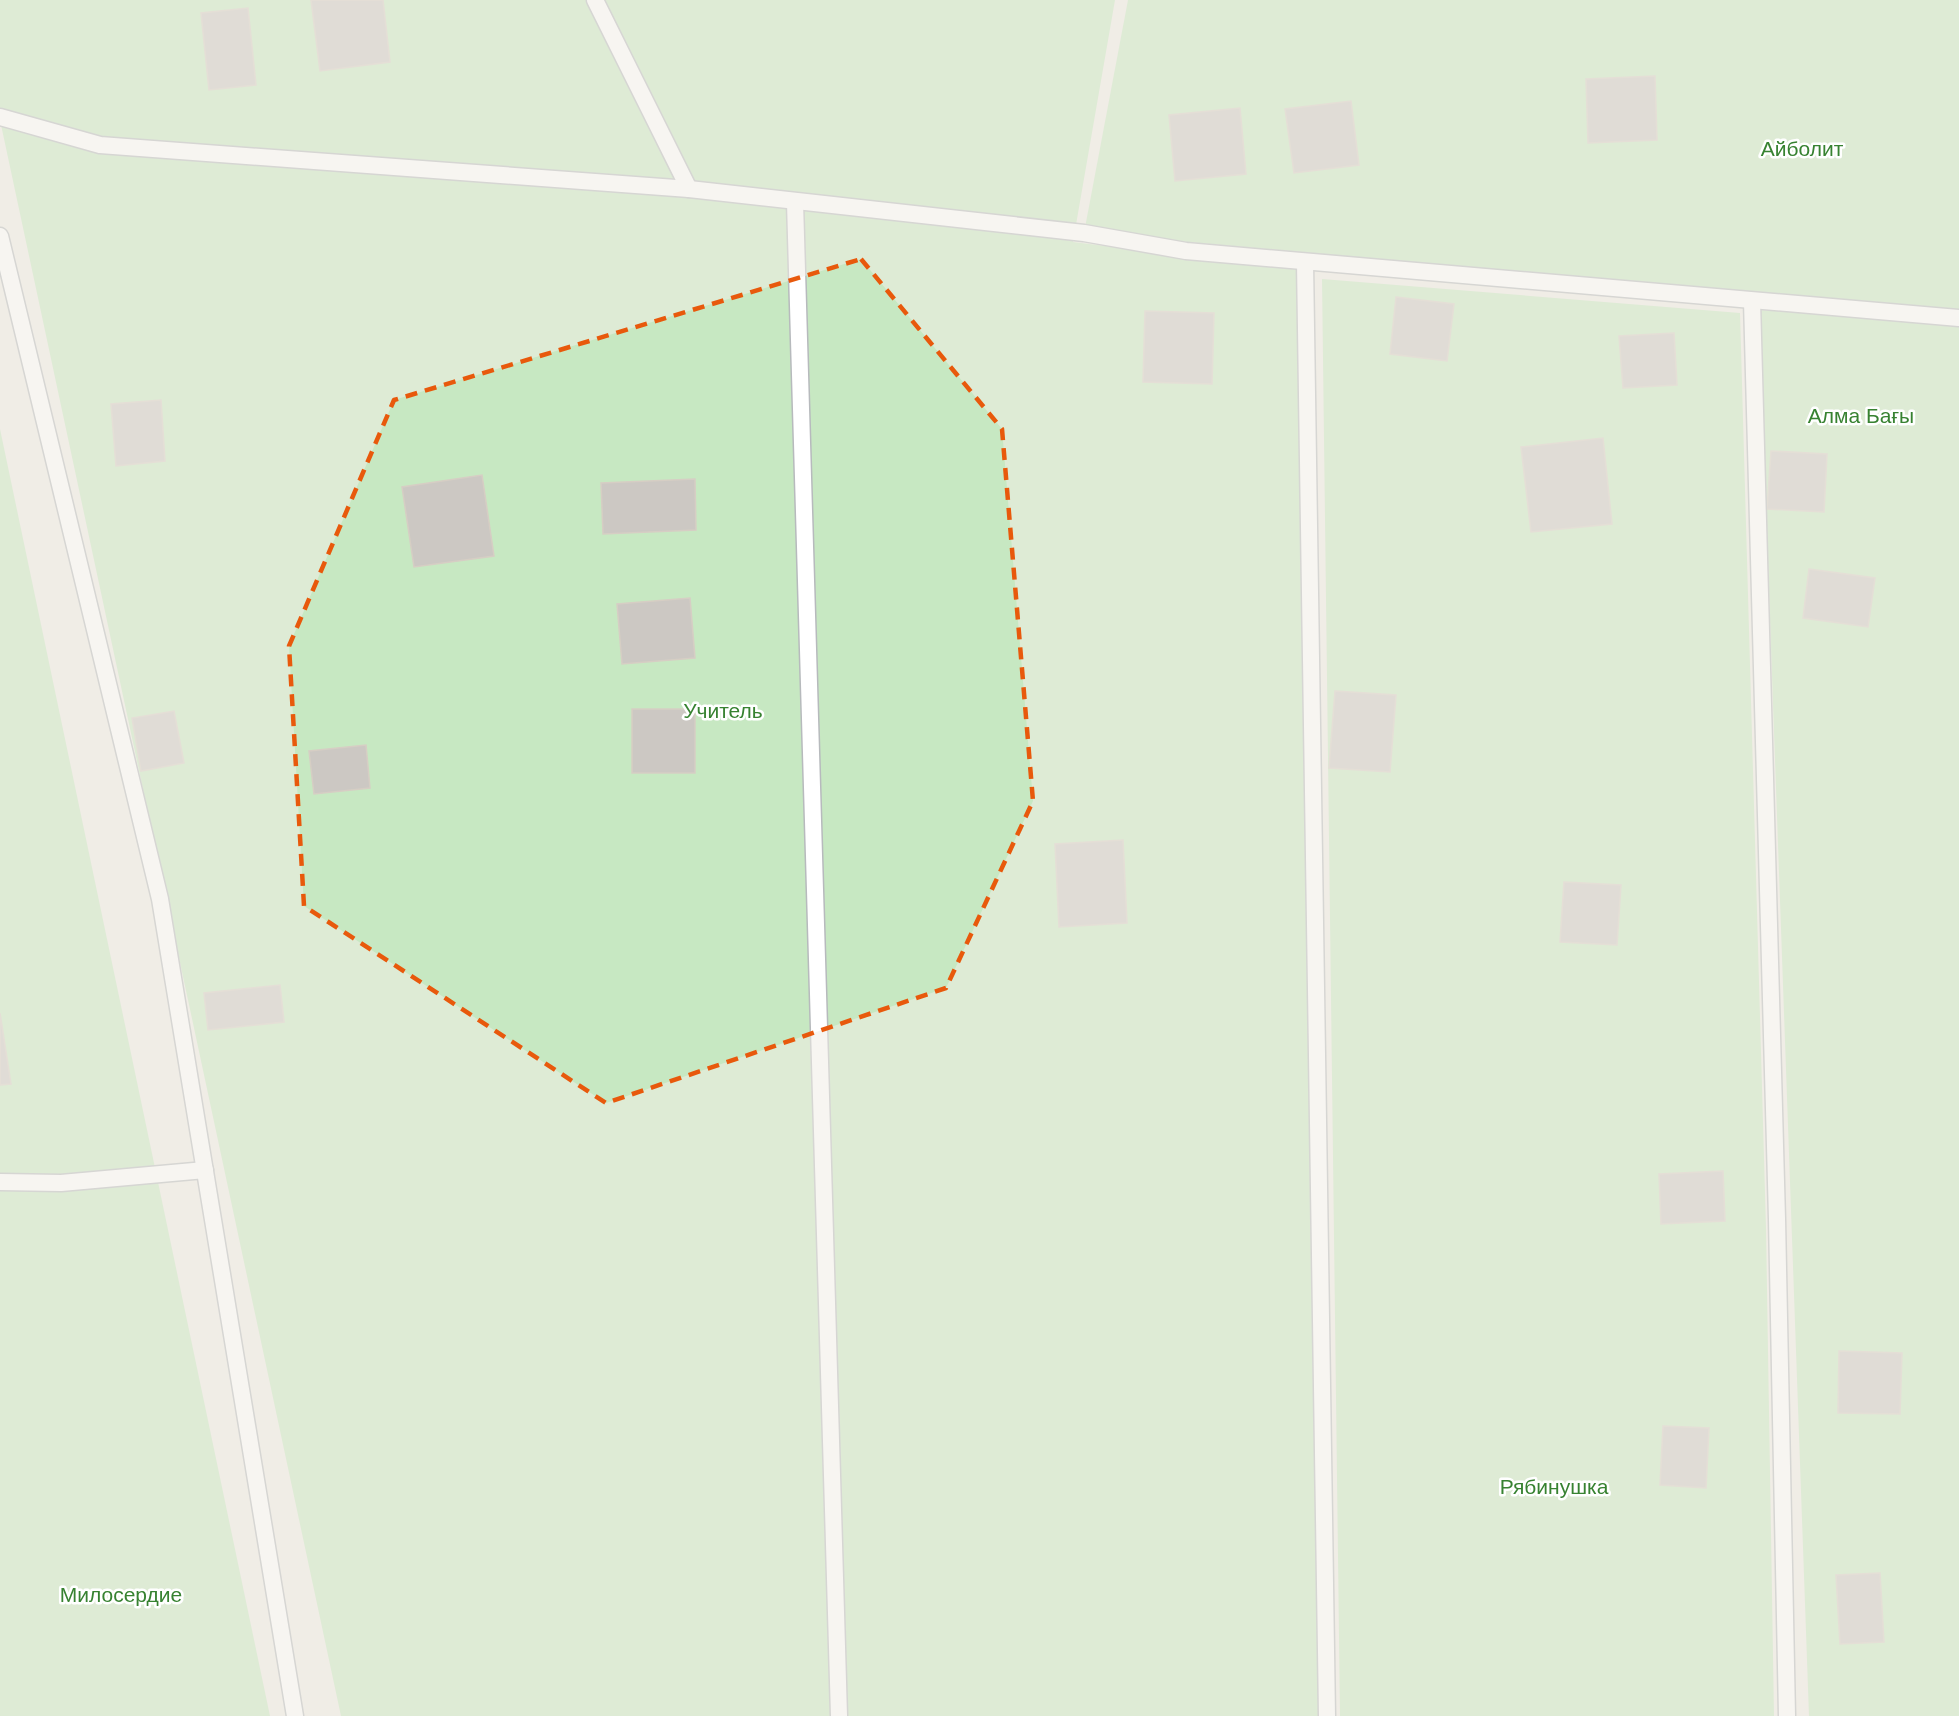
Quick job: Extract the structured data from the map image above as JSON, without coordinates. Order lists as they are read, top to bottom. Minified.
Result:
{"parks":["Айболит","Алма Бағы","Учитель","Рябинушка","Милосердие"]}
